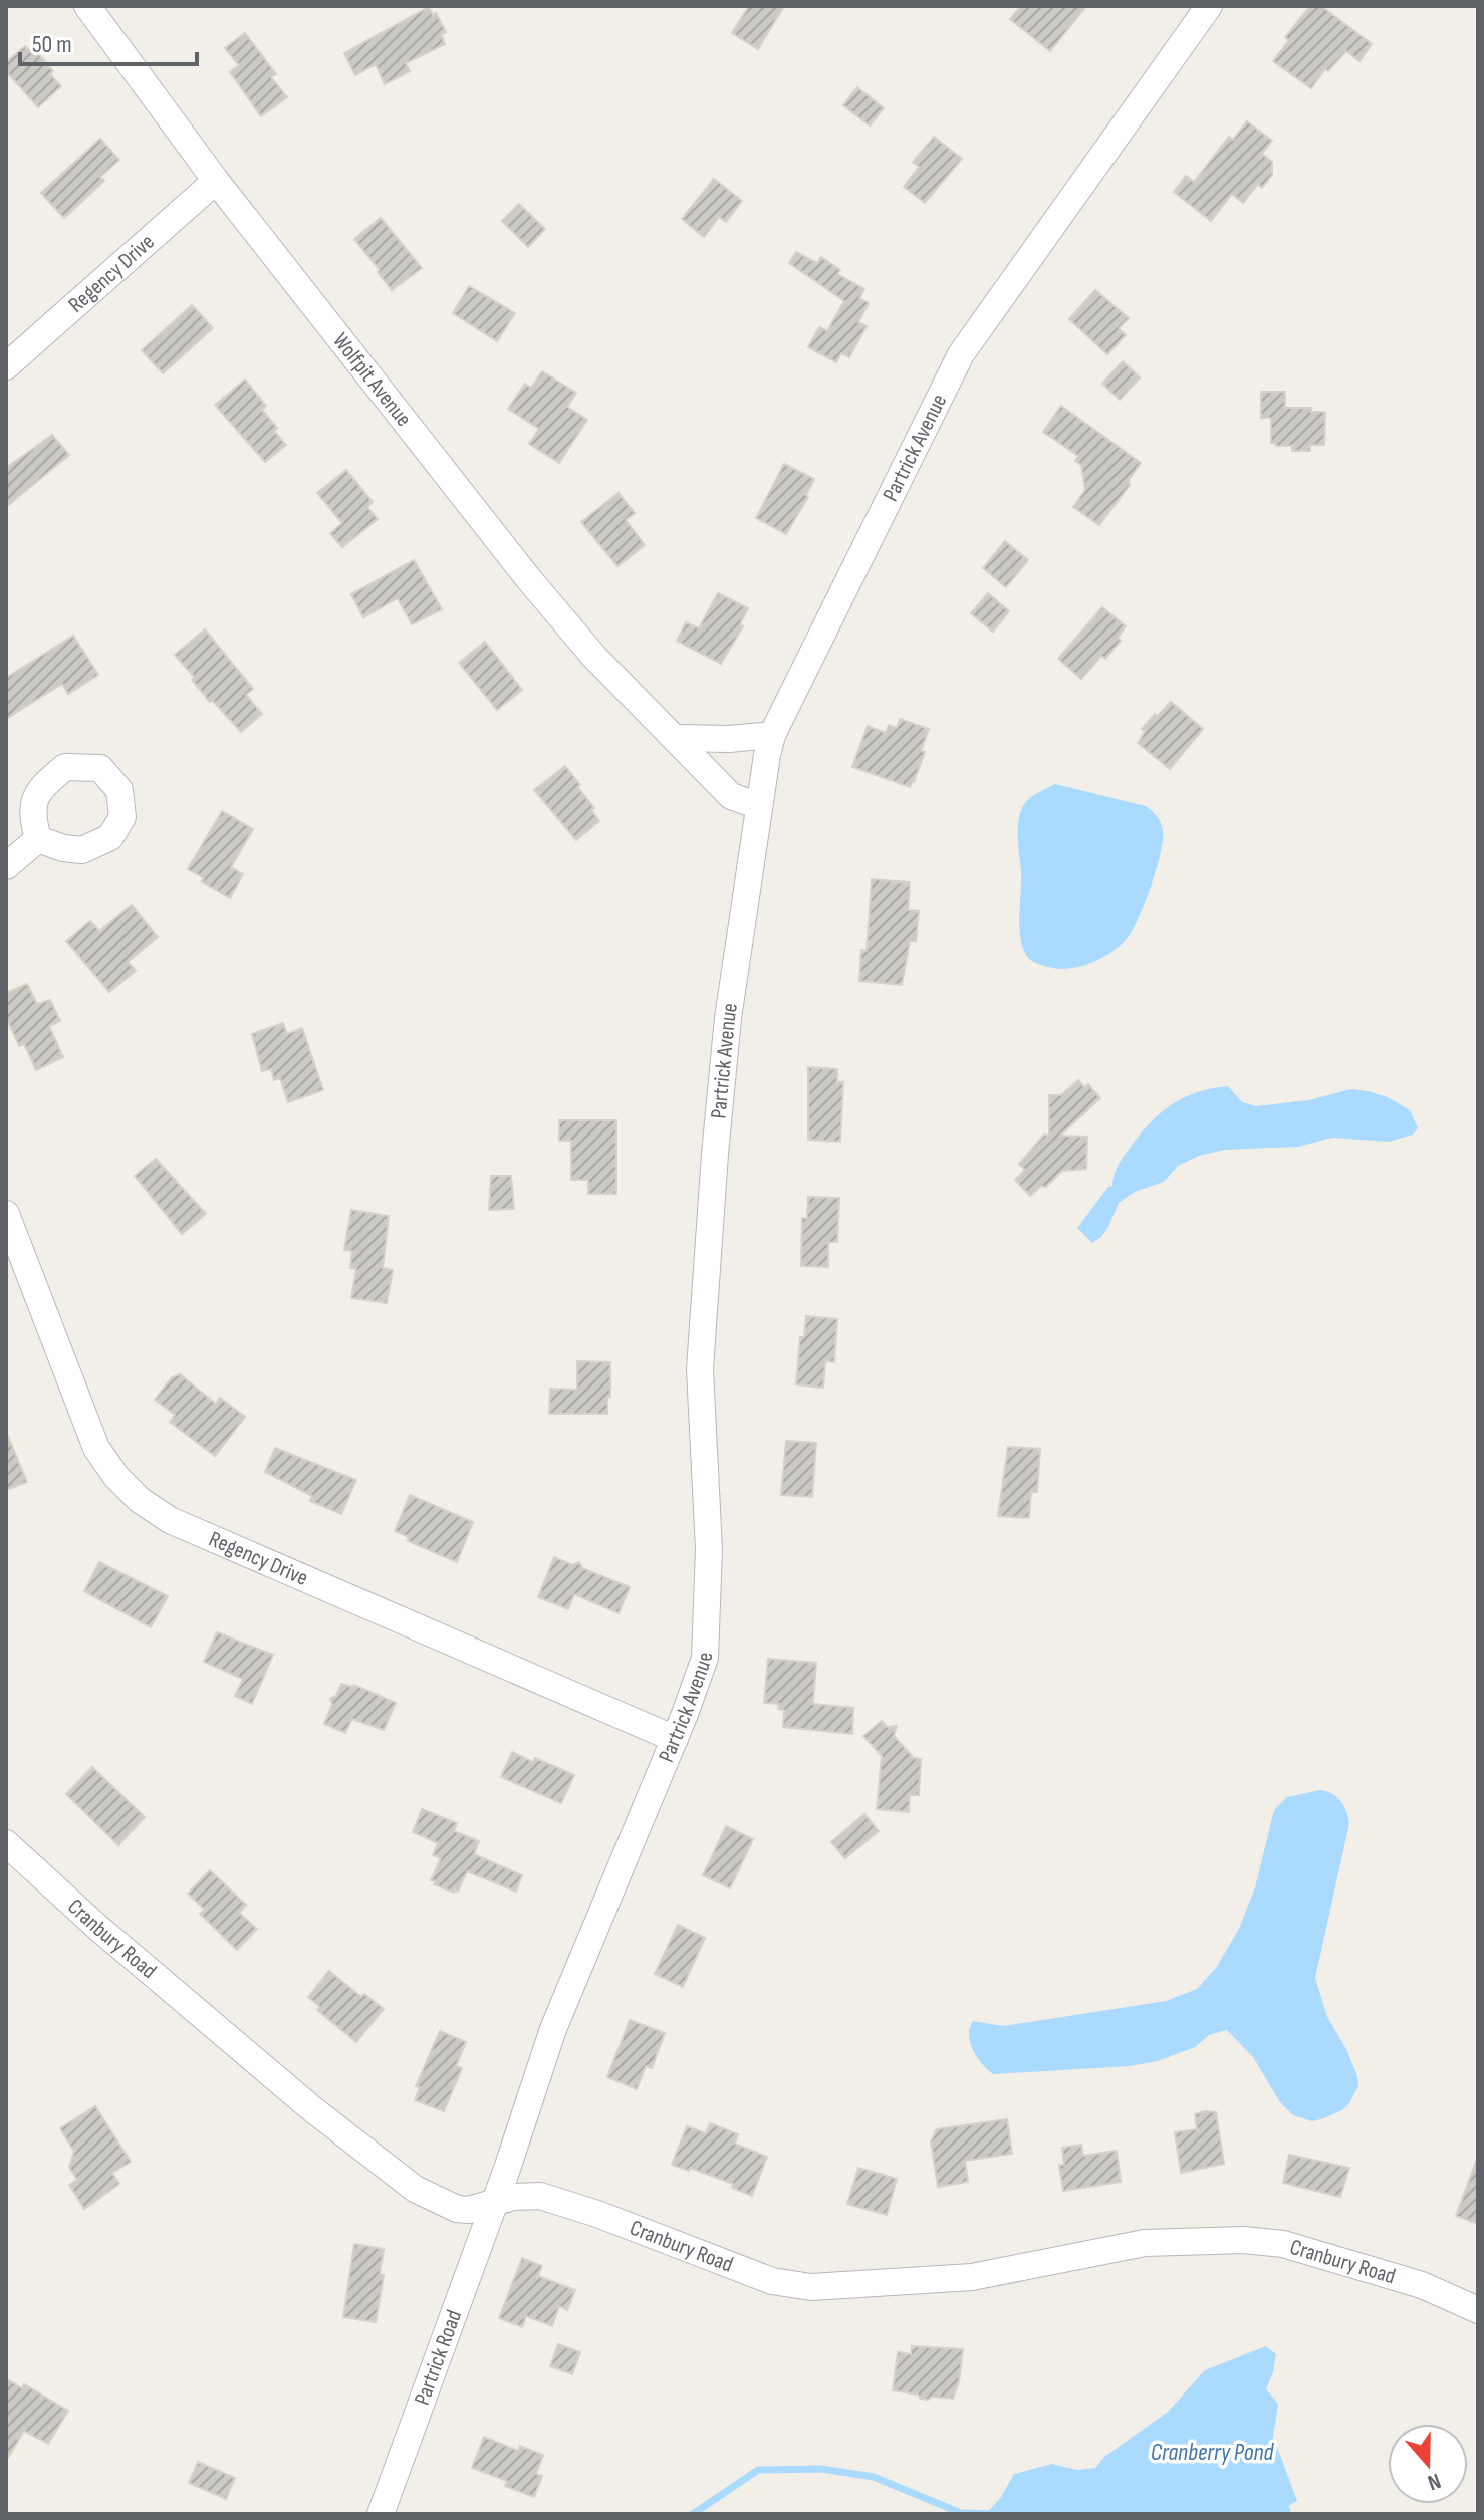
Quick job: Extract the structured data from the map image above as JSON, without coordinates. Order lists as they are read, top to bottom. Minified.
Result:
{"streets":{"street":["Regency Drive","Wolfpit Avenue","Partrick Avenue","Cranbury Road","Partrick Road"]},"crossings":[["Regency Drive","Wolfpit Avenue"],["Regency Drive","Partrick Avenue"],["Wolfpit Avenue","Partrick Avenue"],["Partrick Avenue","Cranbury Road"],["Partrick Avenue","Partrick Road"],["Cranbury Road","Partrick Road"]],"water":["Cranberry Pond"],"scale_bar":"50 m","north":"bottom"}
